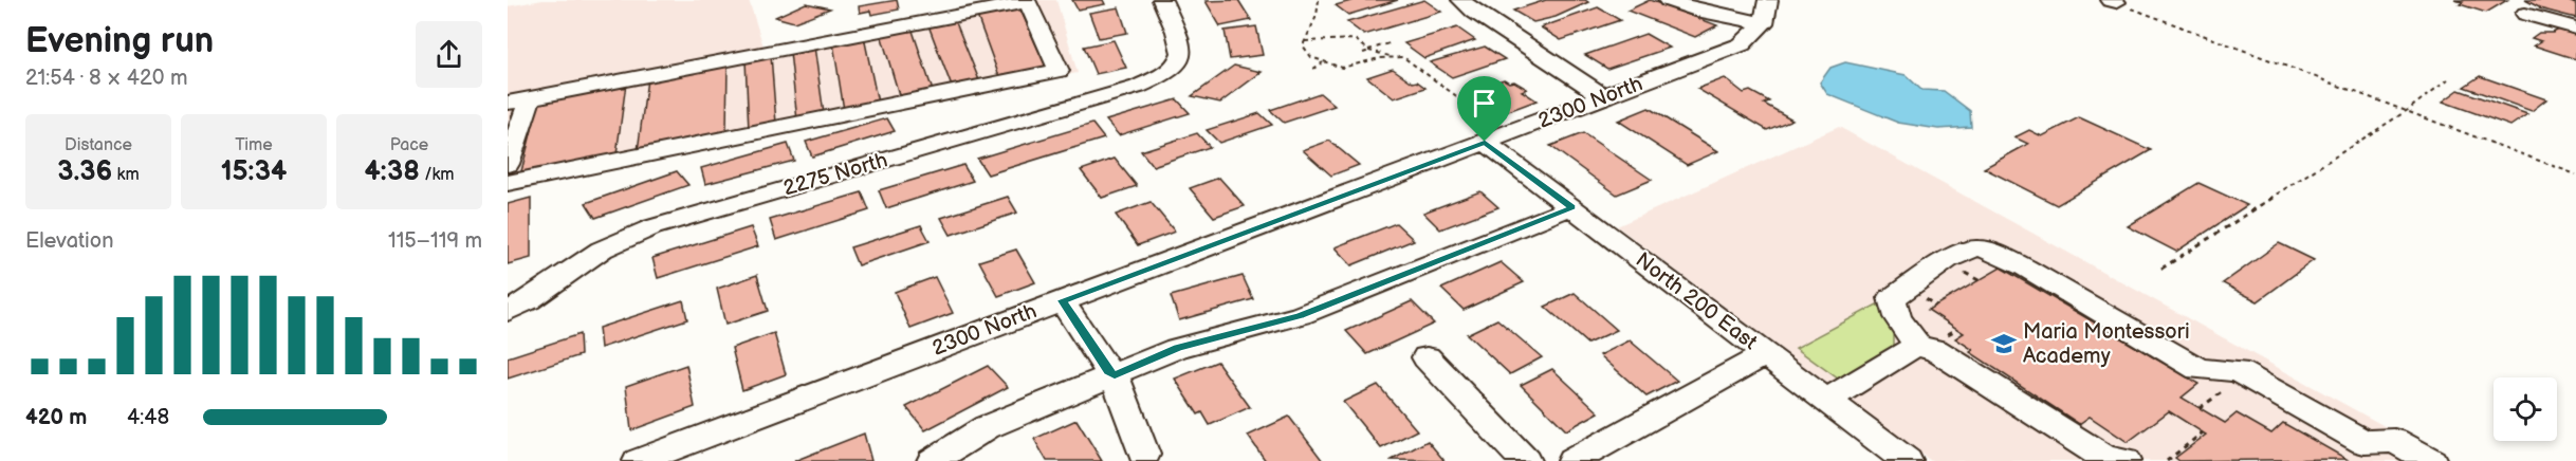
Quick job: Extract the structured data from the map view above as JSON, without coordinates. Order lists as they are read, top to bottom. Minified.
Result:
{"streets":{"street":["2300 North","2275 North","North 200 East"]},"crossings":[["2300 North","North 200 East"]],"places":{"school or university":["Maria Montessori Academy"]},"page":{"heading":["Evening run","21:54 · 8 × 420 m"],"stats":[["Distance","3.36 km"],["Time","15:34"],["Pace","4:38 /km"]],"chart":["Elevation","115–119 m"],"list":[{"name":"420 m","note":"4:48"}]}}
